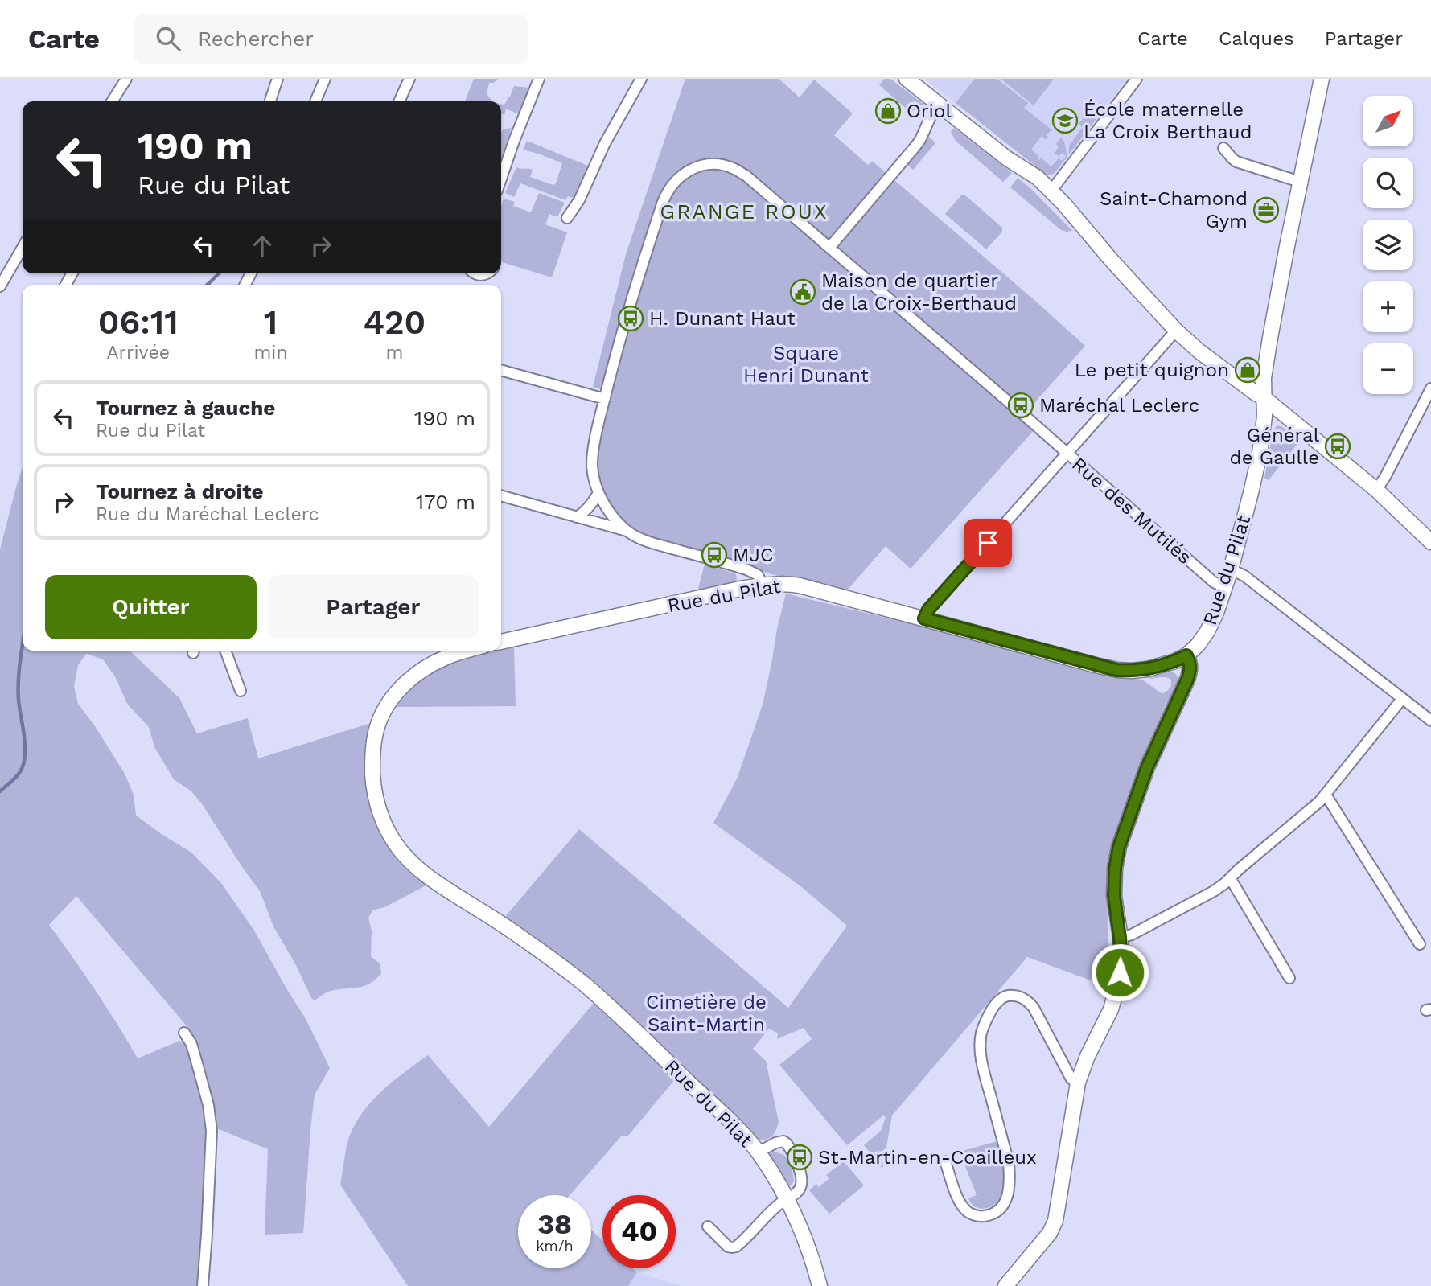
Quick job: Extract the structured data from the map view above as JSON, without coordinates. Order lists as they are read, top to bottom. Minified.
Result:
{"streets":{"main road":["Rue du Pilat"],"street":["Rue des Mutilés"]},"crossings":[["Rue des Mutilés","Rue du Pilat"]],"districts":["GRANGE ROUX"],"parks":["Square Henri Dunant","Cimetière de Saint-Martin"],"places":{"shop":["Oriol","Le petit quignon"],"school or university":["École maternelle La Croix Berthaud"],"office":["Saint-Chamond Gym"],"public building":["Maison de quartier de la Croix-Berthaud"],"bus stop":["H. Dunant Haut","Maréchal Leclerc","Général de Gaulle","MJC","St-Martin-en-Coailleux"]},"north":"top right","page":{"header":"Carte","search":"Rechercher","nav":["Carte","Calques","Partager"],"map_buttons":["+","−"],"turn":["190 m","Rue du Pilat"],"eta":["06:11","Arrivée","1","min","420","m"],"list":[{"name":"Tournez à gauche","note":"Rue du Pilat","value":"190 m"},{"name":"Tournez à droite","note":"Rue du Maréchal Leclerc","value":"170 m"}],"buttons":["Quitter","Partager"],"speed":"38 km/h","limit":"40"}}
